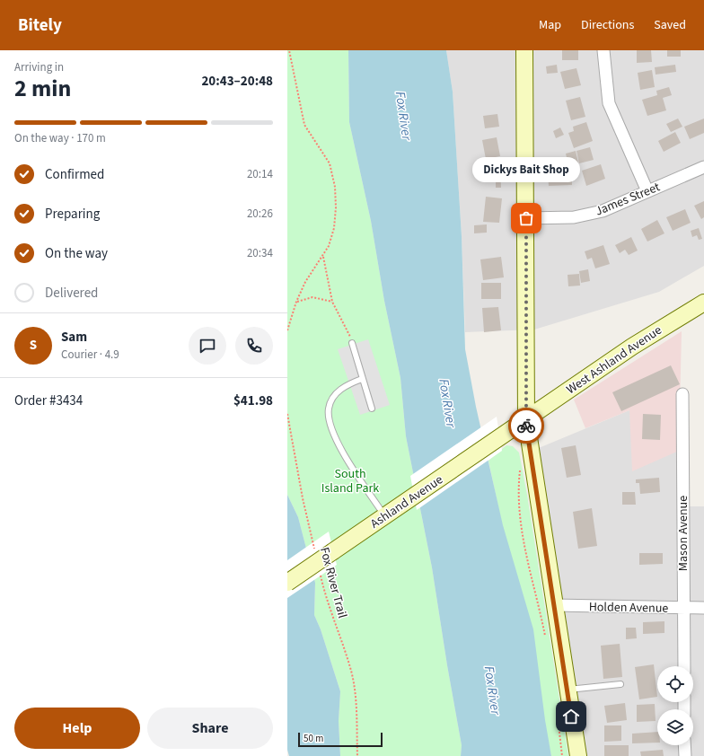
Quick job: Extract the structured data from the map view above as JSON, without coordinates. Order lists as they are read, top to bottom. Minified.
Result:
{"streets":{"street":["James Street","West Ashland Avenue","Ashland Avenue","Mason Avenue","Holden Avenue"],"path":["Fox River Trail"]},"crossings":[["West Ashland Avenue","Ashland Avenue"],["Mason Avenue","Holden Avenue"]],"water":["Fox River"],"parks":["South Island Park"],"places":["Dickys Bait Shop"],"scale_bar":"50 m","page":{"header":"Bitely","nav":["Map","Directions","Saved"],"heading":["2 min","Arriving in","20:43–20:48"],"panel":["Sam","Courier · 4.9","Order #3434","$41.98"],"bar":"On the way · 170 m","list":[["Confirmed","20:14"],["Preparing","20:26"],["On the way","20:34"],"Delivered"],"bubble":"Dickys Bait Shop","round":"S","buttons":["Help","Share"],"scale":"50 m"}}
